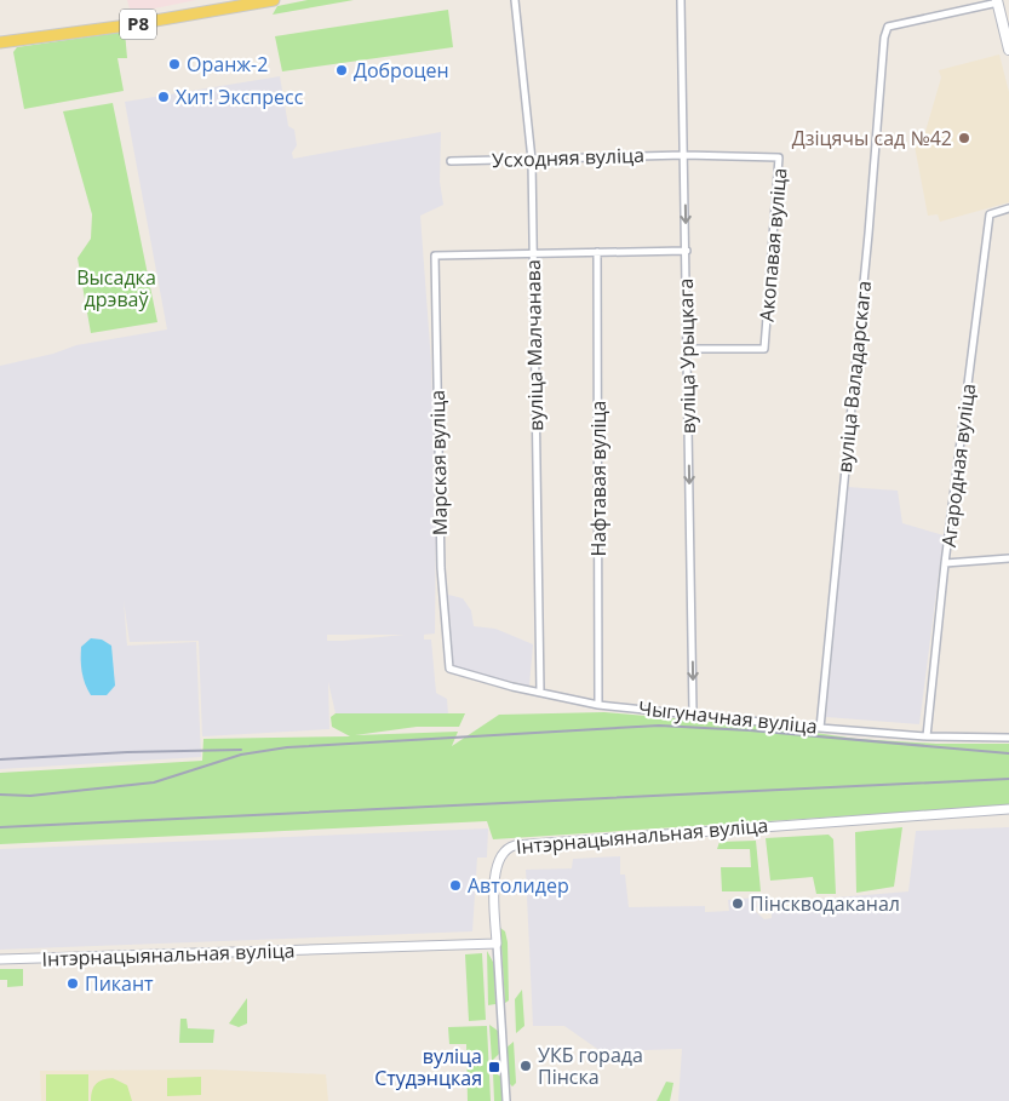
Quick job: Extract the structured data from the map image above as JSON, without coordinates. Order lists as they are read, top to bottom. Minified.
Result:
{"streets":{"main road":["Р8"],"street":["Усходняя вуліца","Акопавая вуліца","вуліца Малчанава","вуліца Урыцкага","вуліца Валадарскага","Марская вуліца","Агародная вуліца","Нафтавая вуліца","Чыгуначная вуліца","Інтэрнацыянальная вуліца"]},"crossings":[["Усходняя вуліца","Акопавая вуліца"],["Усходняя вуліца","вуліца Малчанава"],["Усходняя вуліца","вуліца Урыцкага"],["Акопавая вуліца","вуліца Урыцкага"],["вуліца Малчанава","Марская вуліца"],["вуліца Малчанава","Чыгуначная вуліца"],["вуліца Урыцкага","Чыгуначная вуліца"],["вуліца Валадарскага","Чыгуначная вуліца"],["Марская вуліца","Чыгуначная вуліца"],["Агародная вуліца","Чыгуначная вуліца"],["Нафтавая вуліца","Чыгуначная вуліца"]],"one_way":["вуліца Урыцкага"],"parks":["Высадка дрэваў"],"places":{"other":["Оранж-2","Доброцен","Хит! Экспресс","Дзіцячы сад №42","Автолидер","Пінскводаканал","Пикант","УКБ горада Пінска"],"transit":["вуліца Студэнцкая"]}}
